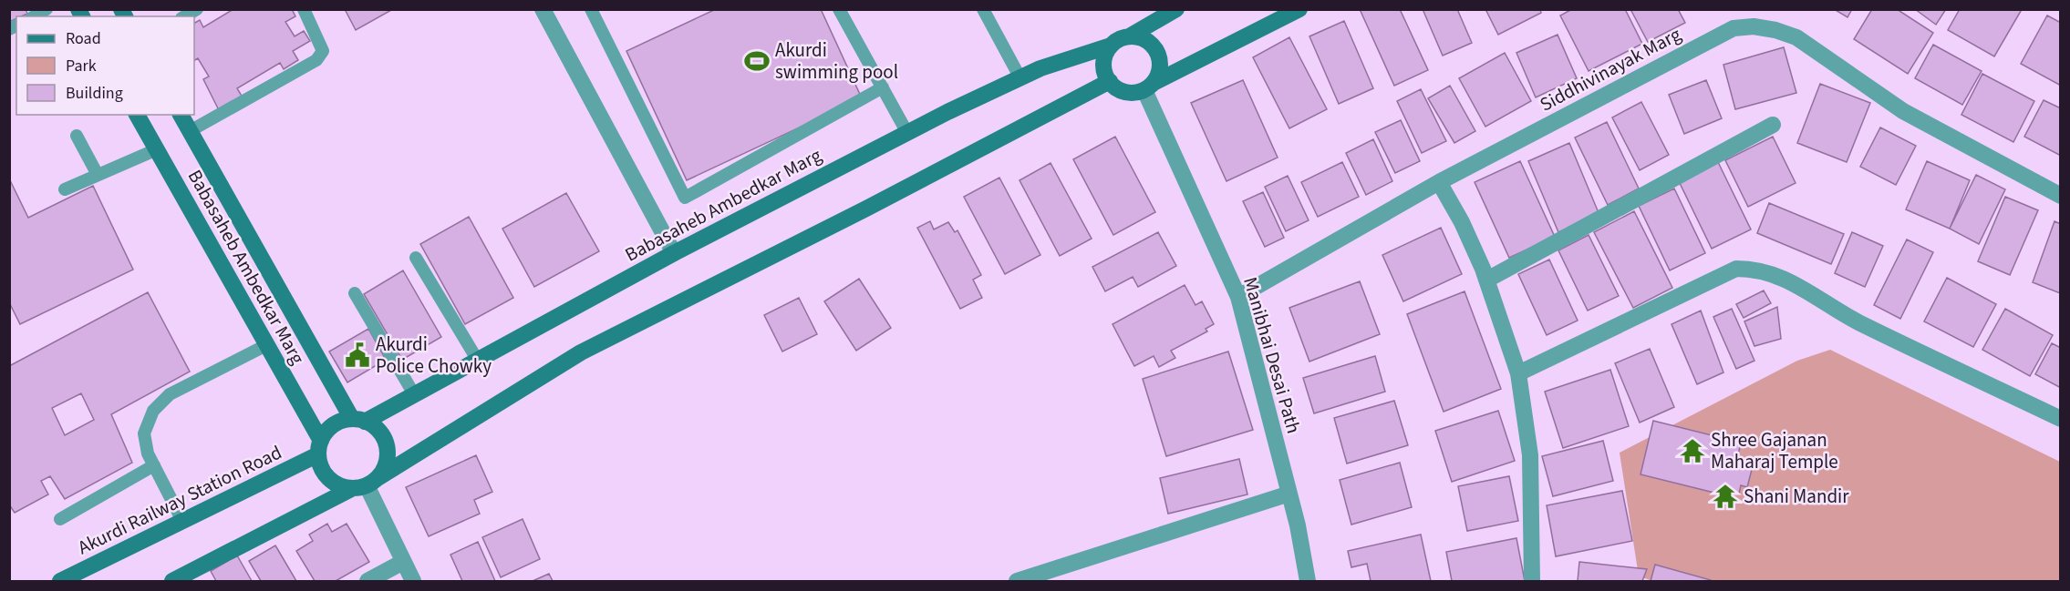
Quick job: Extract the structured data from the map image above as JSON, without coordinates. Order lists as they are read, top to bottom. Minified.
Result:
{"streets":{"main road":["Babasaheb Ambedkar Marg","Akurdi Railway Station Road"],"street":["Siddhivinayak Marg","Manibhai Desai Path"]},"crossings":[["Siddhivinayak Marg","Manibhai Desai Path"],["Babasaheb Ambedkar Marg","Manibhai Desai Path"],["Babasaheb Ambedkar Marg","Akurdi Railway Station Road"]],"places":{"sports":["Akurdi swimming pool"],"public building":["Akurdi Police Chowky"],"temple":["Shree Gajanan Maharaj Temple","Shani Mandir"]},"legend":["Road","Park","Building"]}
